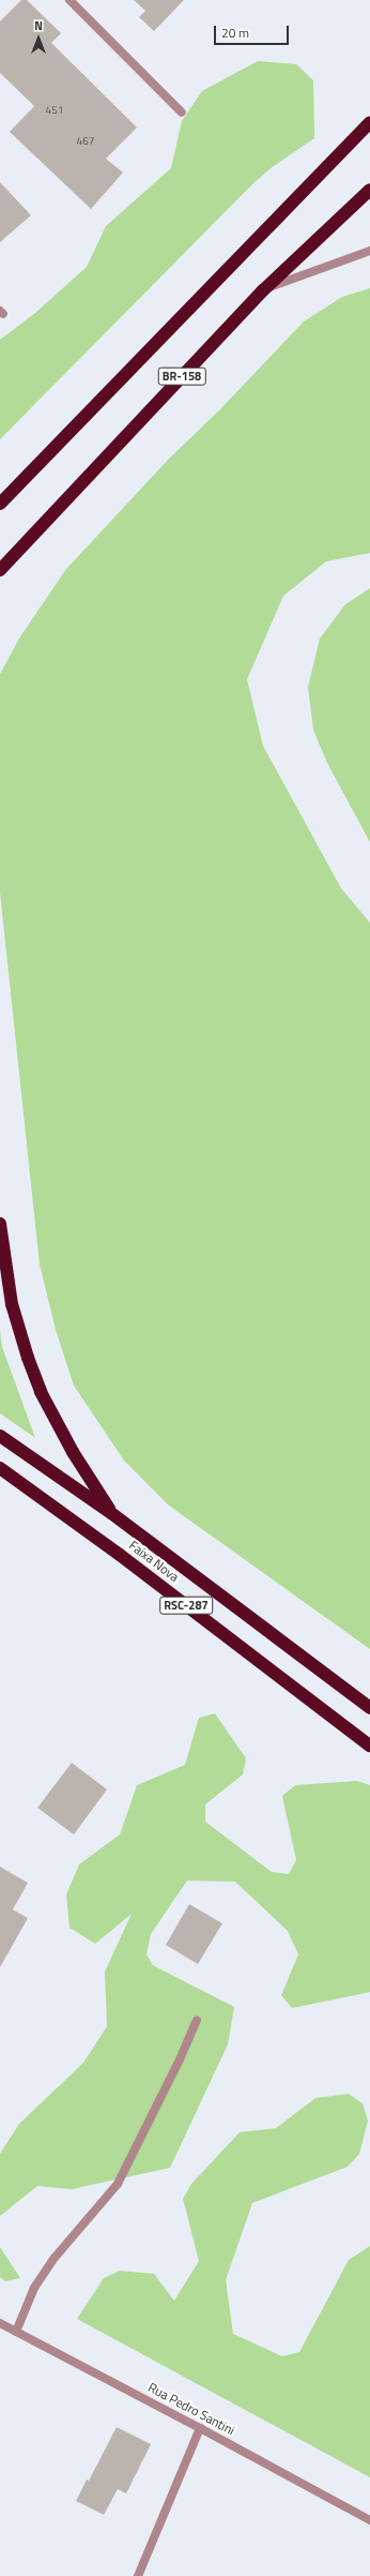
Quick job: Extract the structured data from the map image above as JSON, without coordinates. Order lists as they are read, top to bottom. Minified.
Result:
{"streets":{"highway":["BR-158","Faixa Nova","RSC-287"],"street":["Rua Pedro Santini"]},"house_numbers":["451","467"],"scale_bar":"20 m","north":"top"}
